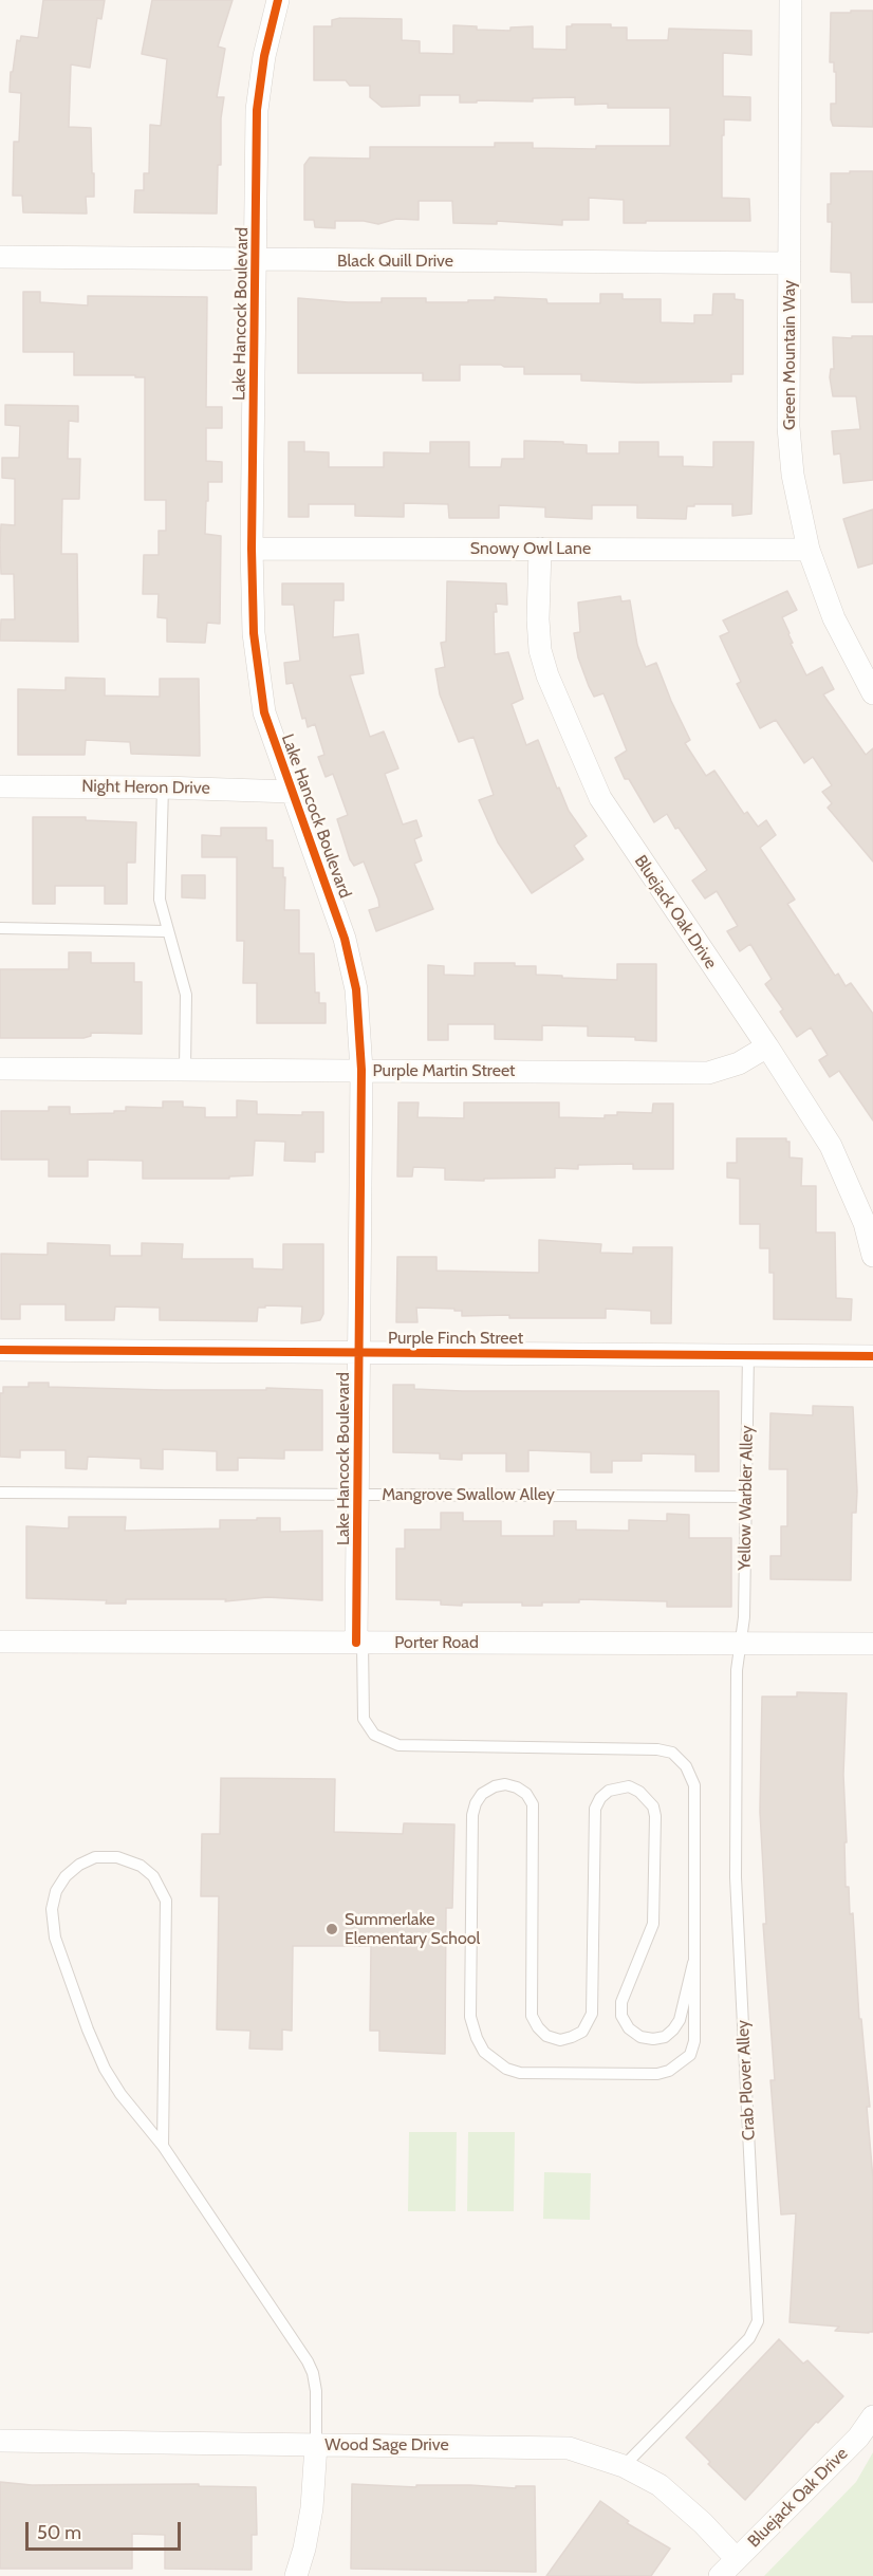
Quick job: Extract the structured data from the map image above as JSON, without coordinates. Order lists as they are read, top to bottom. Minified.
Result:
{"streets":{"street":["Black Quill Drive","Lake Hancock Boulevard","Green Mountain Way","Snowy Owl Lane","Night Heron Drive","Bluejack Oak Drive","Purple Martin Street","Purple Finch Street","Porter Road","Wood Sage Drive"],"lane":["Mangrove Swallow Alley","Yellow Warbler Alley","Crab Plover Alley"]},"crossings":[["Black Quill Drive","Lake Hancock Boulevard"],["Black Quill Drive","Green Mountain Way"],["Lake Hancock Boulevard","Snowy Owl Lane"],["Lake Hancock Boulevard","Night Heron Drive"],["Lake Hancock Boulevard","Purple Martin Street"],["Lake Hancock Boulevard","Purple Finch Street"],["Lake Hancock Boulevard","Mangrove Swallow Alley"],["Lake Hancock Boulevard","Porter Road"],["Green Mountain Way","Snowy Owl Lane"],["Snowy Owl Lane","Bluejack Oak Drive"],["Bluejack Oak Drive","Purple Martin Street"],["Bluejack Oak Drive","Wood Sage Drive"],["Purple Finch Street","Yellow Warbler Alley"],["Mangrove Swallow Alley","Yellow Warbler Alley"],["Yellow Warbler Alley","Porter Road"],["Yellow Warbler Alley","Crab Plover Alley"],["Porter Road","Crab Plover Alley"],["Crab Plover Alley","Wood Sage Drive"]],"places":["Summerlake Elementary School"],"scale_bar":"50 m"}
